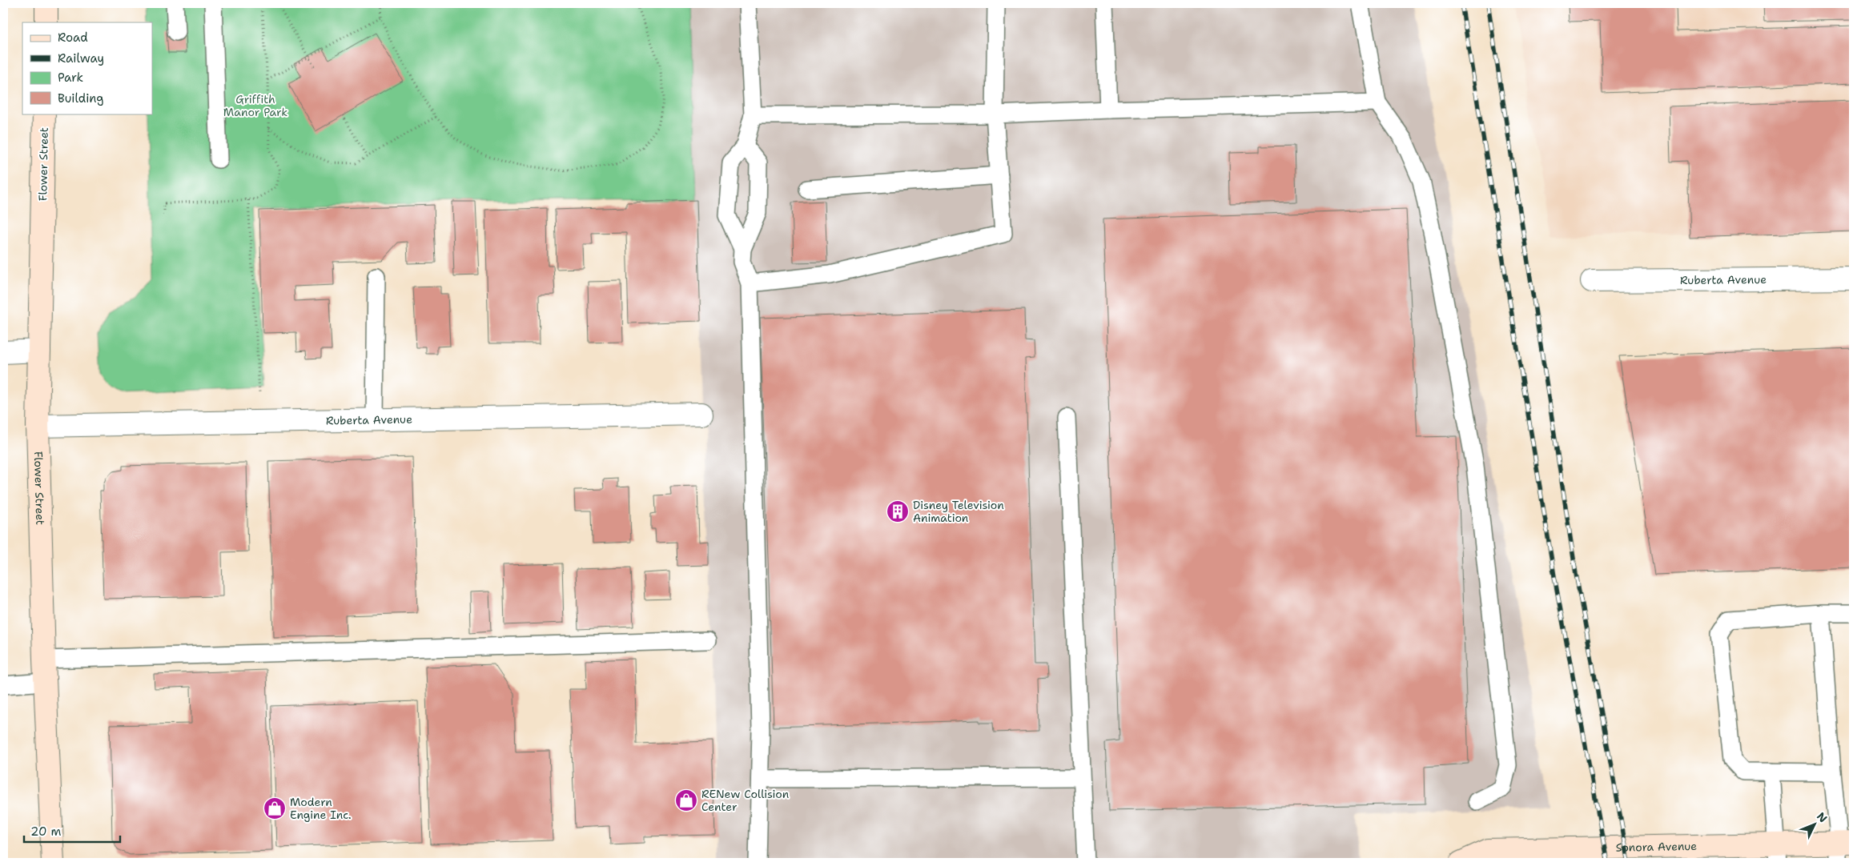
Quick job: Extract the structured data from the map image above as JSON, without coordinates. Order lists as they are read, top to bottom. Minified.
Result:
{"streets":{"main road":["Flower Street","Sonora Avenue"],"street":["Ruberta Avenue"]},"crossings":[["Flower Street","Ruberta Avenue"]],"parks":["Griffith Manor Park"],"places":{"building":["Disney Television Animation"],"shop":["RENew Collision Center","Modern Engine Inc."]},"legend":["Road","Railway","Park","Building"],"scale_bar":"20 m","north":"top right"}
